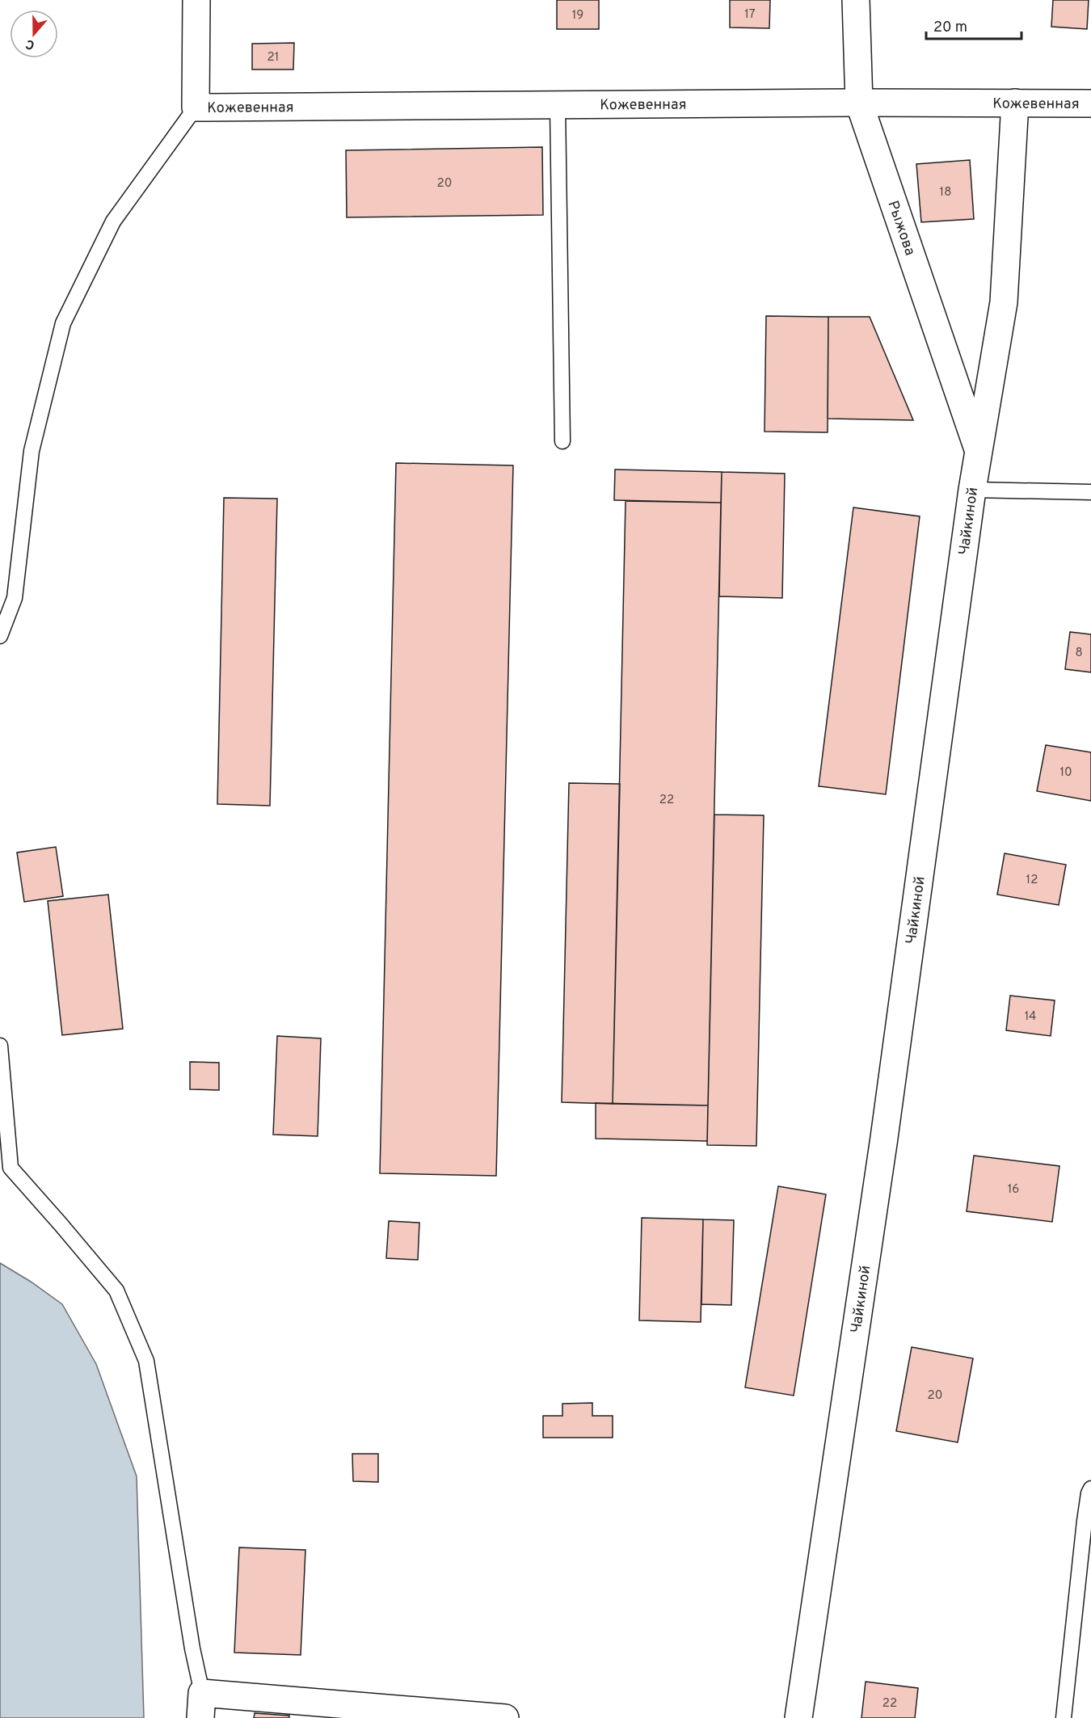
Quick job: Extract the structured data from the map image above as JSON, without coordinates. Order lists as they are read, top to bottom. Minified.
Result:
{"streets":{"street":["Кожевенная","Рыжова","Чайкиной"]},"crossings":[["Кожевенная","Рыжова"],["Кожевенная","Чайкиной"],["Рыжова","Чайкиной"]],"house_numbers":["17","19","21","20","18","8","10","22","12","14","16","20","22"],"scale_bar":"20 m","north":"bottom"}
